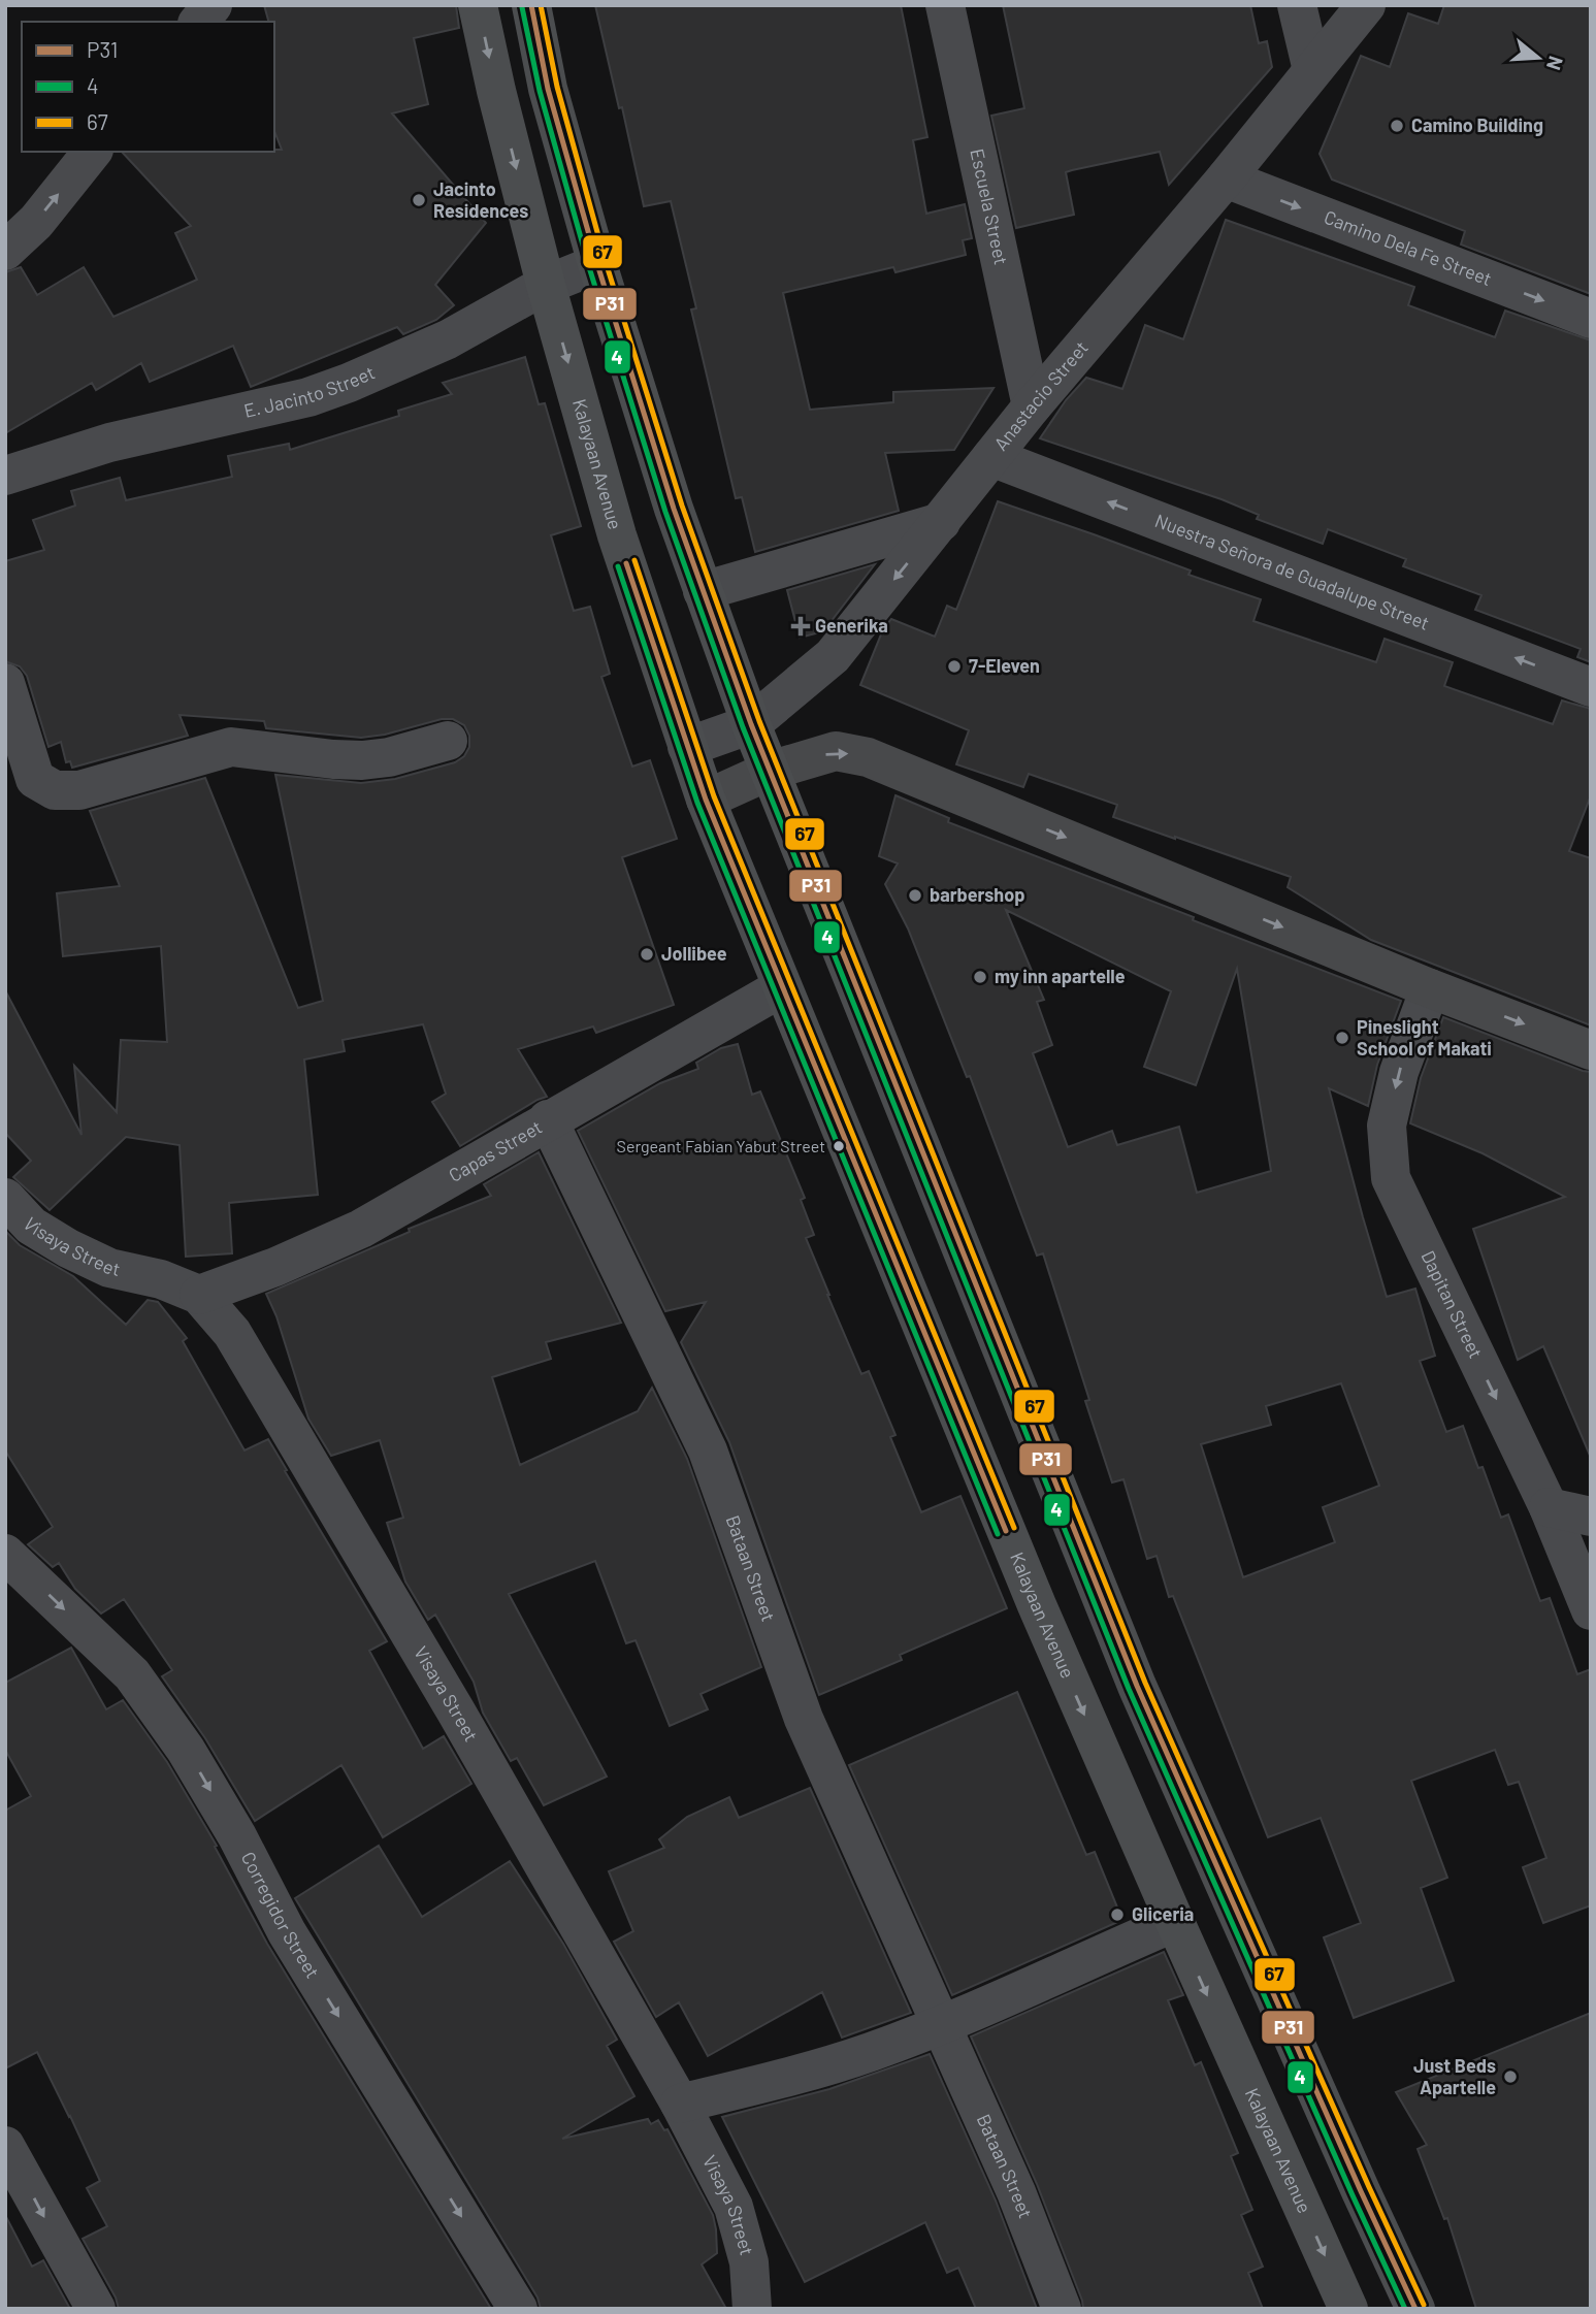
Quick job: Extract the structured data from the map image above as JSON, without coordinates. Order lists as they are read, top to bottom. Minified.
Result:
{"streets":{"main road":["Kalayaan Avenue"],"street":["Escuela Street","Camino Dela Fe Street","E. Jacinto Street","Anastacio Street","Nuestra Señora de Guadalupe Street","Capas Street","Visaya Street","Dapitan Street","Bataan Street","Corregidor Street"]},"crossings":[["Escuela Street","Anastacio Street"],["Camino Dela Fe Street","Anastacio Street"],["E. Jacinto Street","Kalayaan Avenue"],["Anastacio Street","Kalayaan Avenue"],["Anastacio Street","Nuestra Señora de Guadalupe Street"],["Kalayaan Avenue","Capas Street"],["Capas Street","Visaya Street"],["Capas Street","Bataan Street"]],"one_way":["Camino Dela Fe Street","Dapitan Street","Corregidor Street"],"places":{"other":["Camino Building","Jacinto Residences","7-Eleven","barbershop","Jollibee","my inn apartelle","Pineslight School of Makati","Sergeant Fabian Yabut Street","Gliceria","Just Beds Apartelle"],"health":["Generika"]},"lines":["transit line P31","transit line 67","transit line 4"],"legend":["P31","4","67"],"north":"right"}
